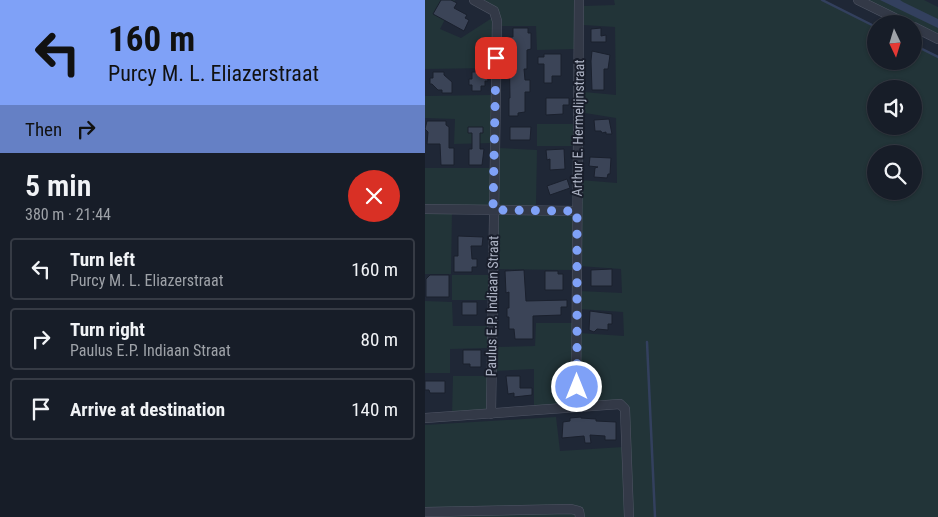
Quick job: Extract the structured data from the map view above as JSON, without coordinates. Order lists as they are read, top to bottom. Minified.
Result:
{"streets":{"street":["Arthur E. Hermelijnstraat","Paulus E.P. Indiaan Straat"]},"north":"bottom","page":{"turn":["160 m","Purcy M. L. Eliazerstraat"],"then":"Then","heading":["5 min","380 m · 21:44"],"list":[{"name":"Turn left","note":"Purcy M. L. Eliazerstraat","value":"160 m"},{"name":"Turn right","note":"Paulus E.P. Indiaan Straat","value":"80 m"},{"name":"Arrive at destination","value":"140 m"}]}}
